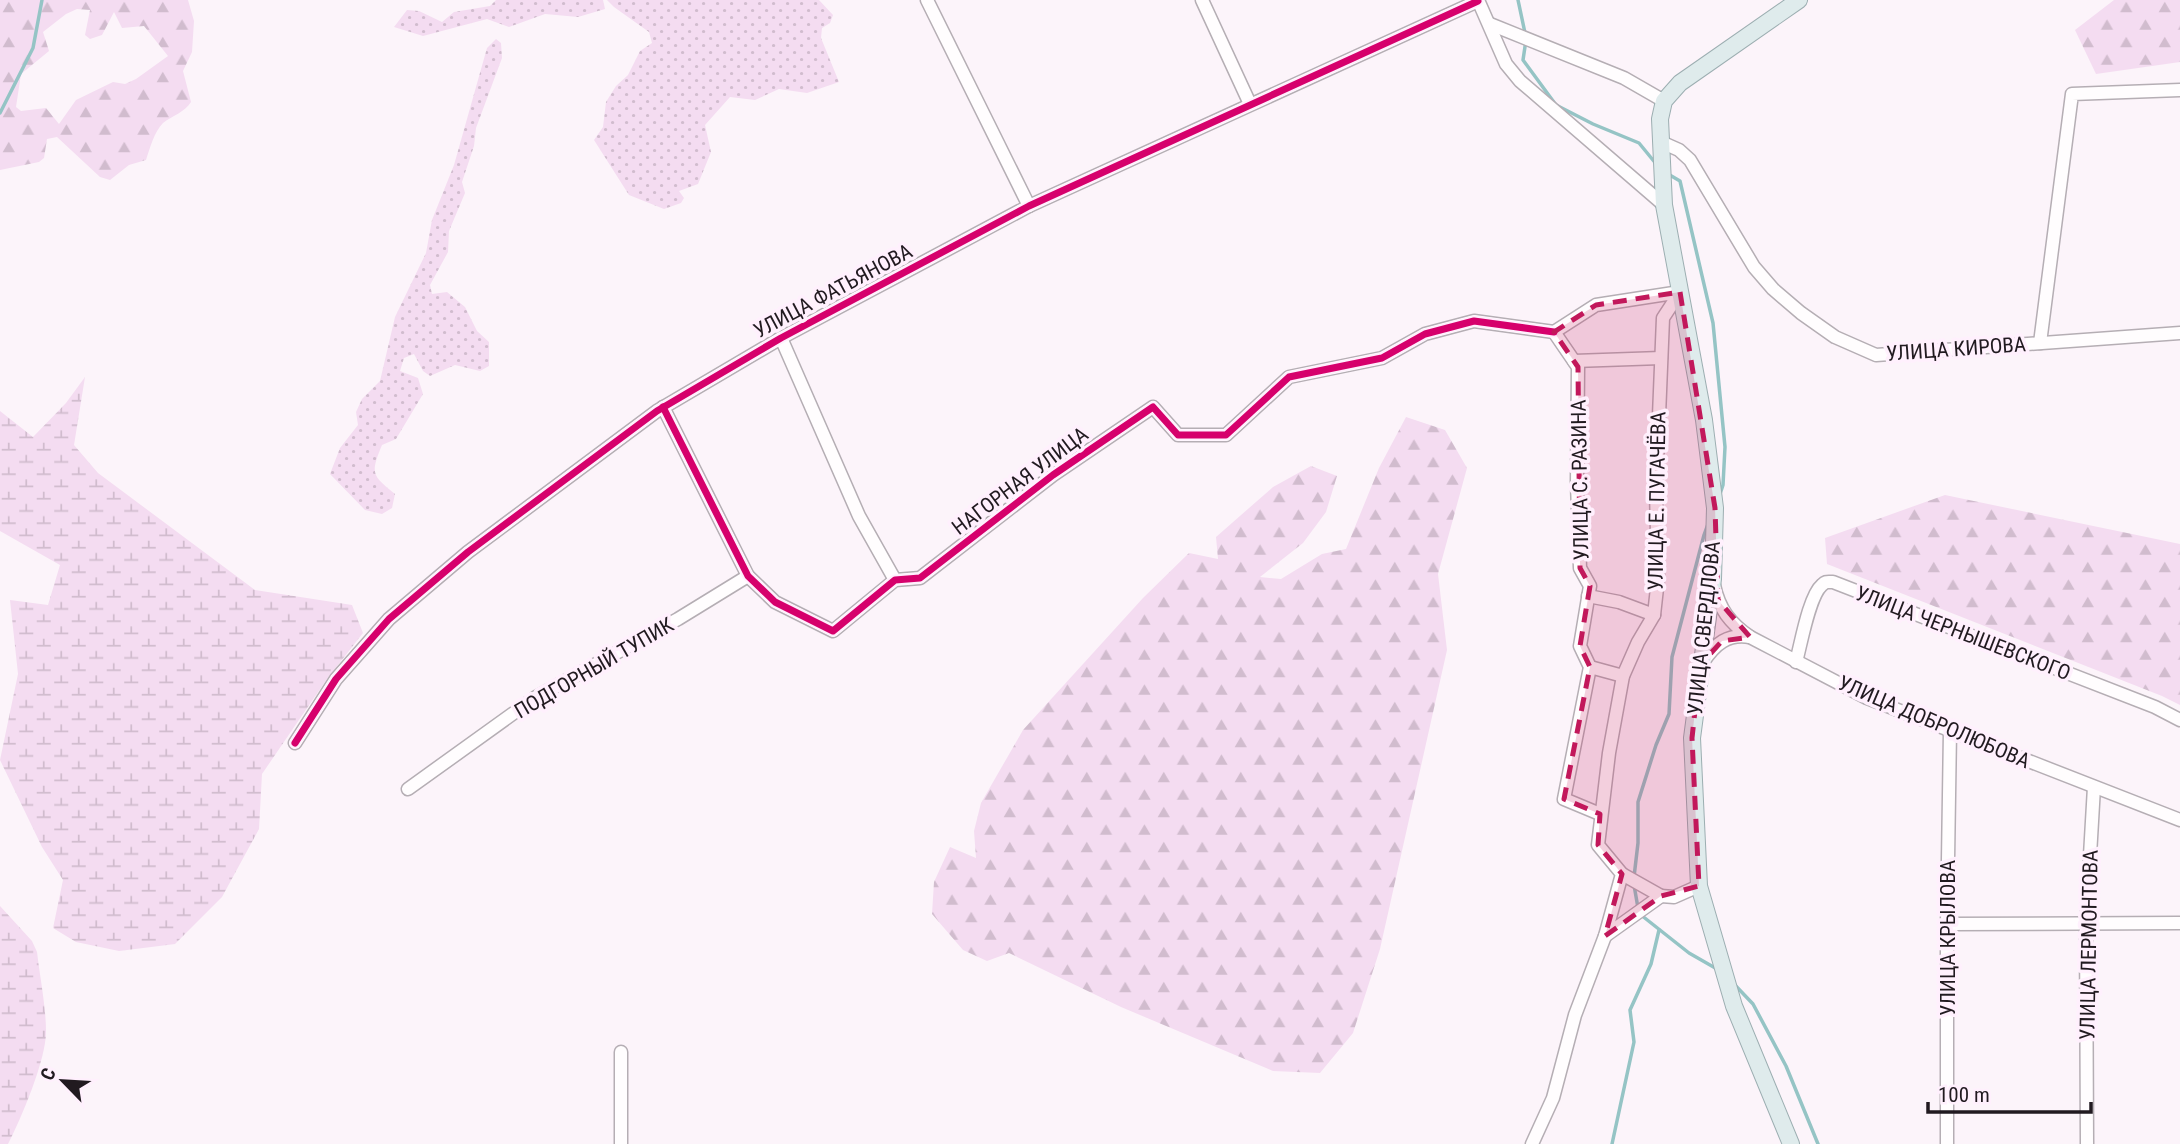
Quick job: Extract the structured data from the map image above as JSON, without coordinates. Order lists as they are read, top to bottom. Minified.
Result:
{"streets":{"main road":["УЛИЦА СВЕРДЛОВА"],"street":["УЛИЦА ФАТЬЯНОВА","УЛИЦА КИРОВА","УЛИЦА С. РАЗИНА","НАГОРНАЯ УЛИЦА","УЛИЦА Е. ПУГАЧЁВА","УЛИЦА ЧЕРНЫШЕВСКОГО","ПОДГОРНЫЙ ТУПИК","УЛИЦА ДОБРОЛЮБОВА","УЛИЦА КРЫЛОВА","УЛИЦА ЛЕРМОНТОВА"]},"crossings":[["УЛИЦА КИРОВА","УЛИЦА СВЕРДЛОВА"],["УЛИЦА С. РАЗИНА","НАГОРНАЯ УЛИЦА"],["УЛИЦА С. РАЗИНА","УЛИЦА Е. ПУГАЧЁВА"],["НАГОРНАЯ УЛИЦА","ПОДГОРНЫЙ ТУПИК"],["УЛИЦА Е. ПУГАЧЁВА","УЛИЦА СВЕРДЛОВА"],["УЛИЦА СВЕРДЛОВА","УЛИЦА ДОБРОЛЮБОВА"],["УЛИЦА ЧЕРНЫШЕВСКОГО","УЛИЦА ДОБРОЛЮБОВА"],["УЛИЦА ДОБРОЛЮБОВА","УЛИЦА КРЫЛОВА"],["УЛИЦА ДОБРОЛЮБОВА","УЛИЦА ЛЕРМОНТОВА"]],"scale_bar":"100 m","north":"top left"}
